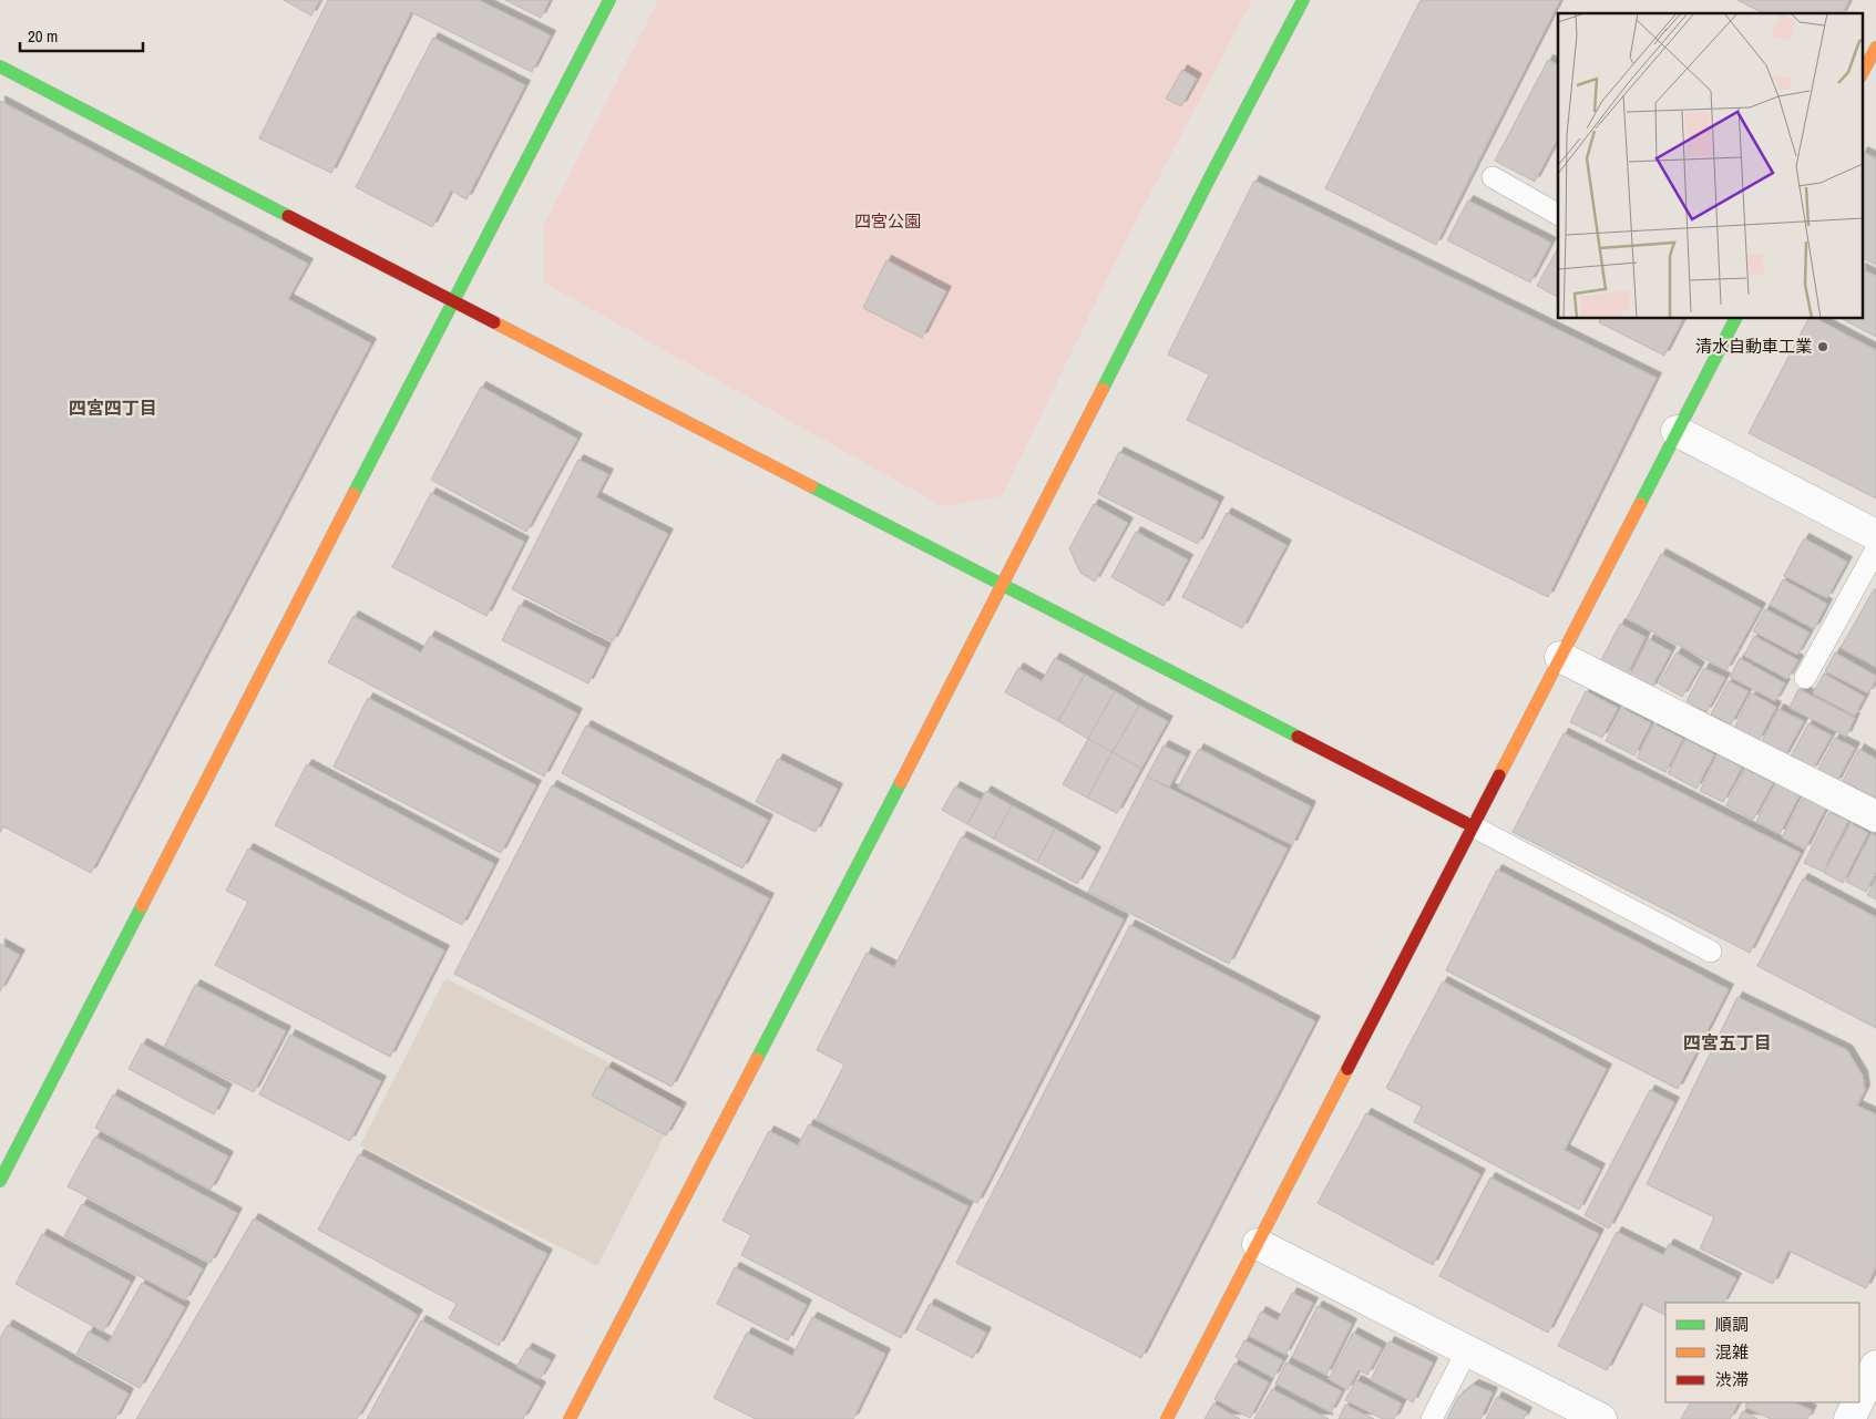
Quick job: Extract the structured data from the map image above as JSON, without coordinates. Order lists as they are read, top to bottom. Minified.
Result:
{"districts":["四宮四丁目","四宮五丁目"],"parks":["四宮公園"],"places":["清水自動車工業"],"legend":["順調","混雑","渋滞"],"scale_bar":"20 m"}
